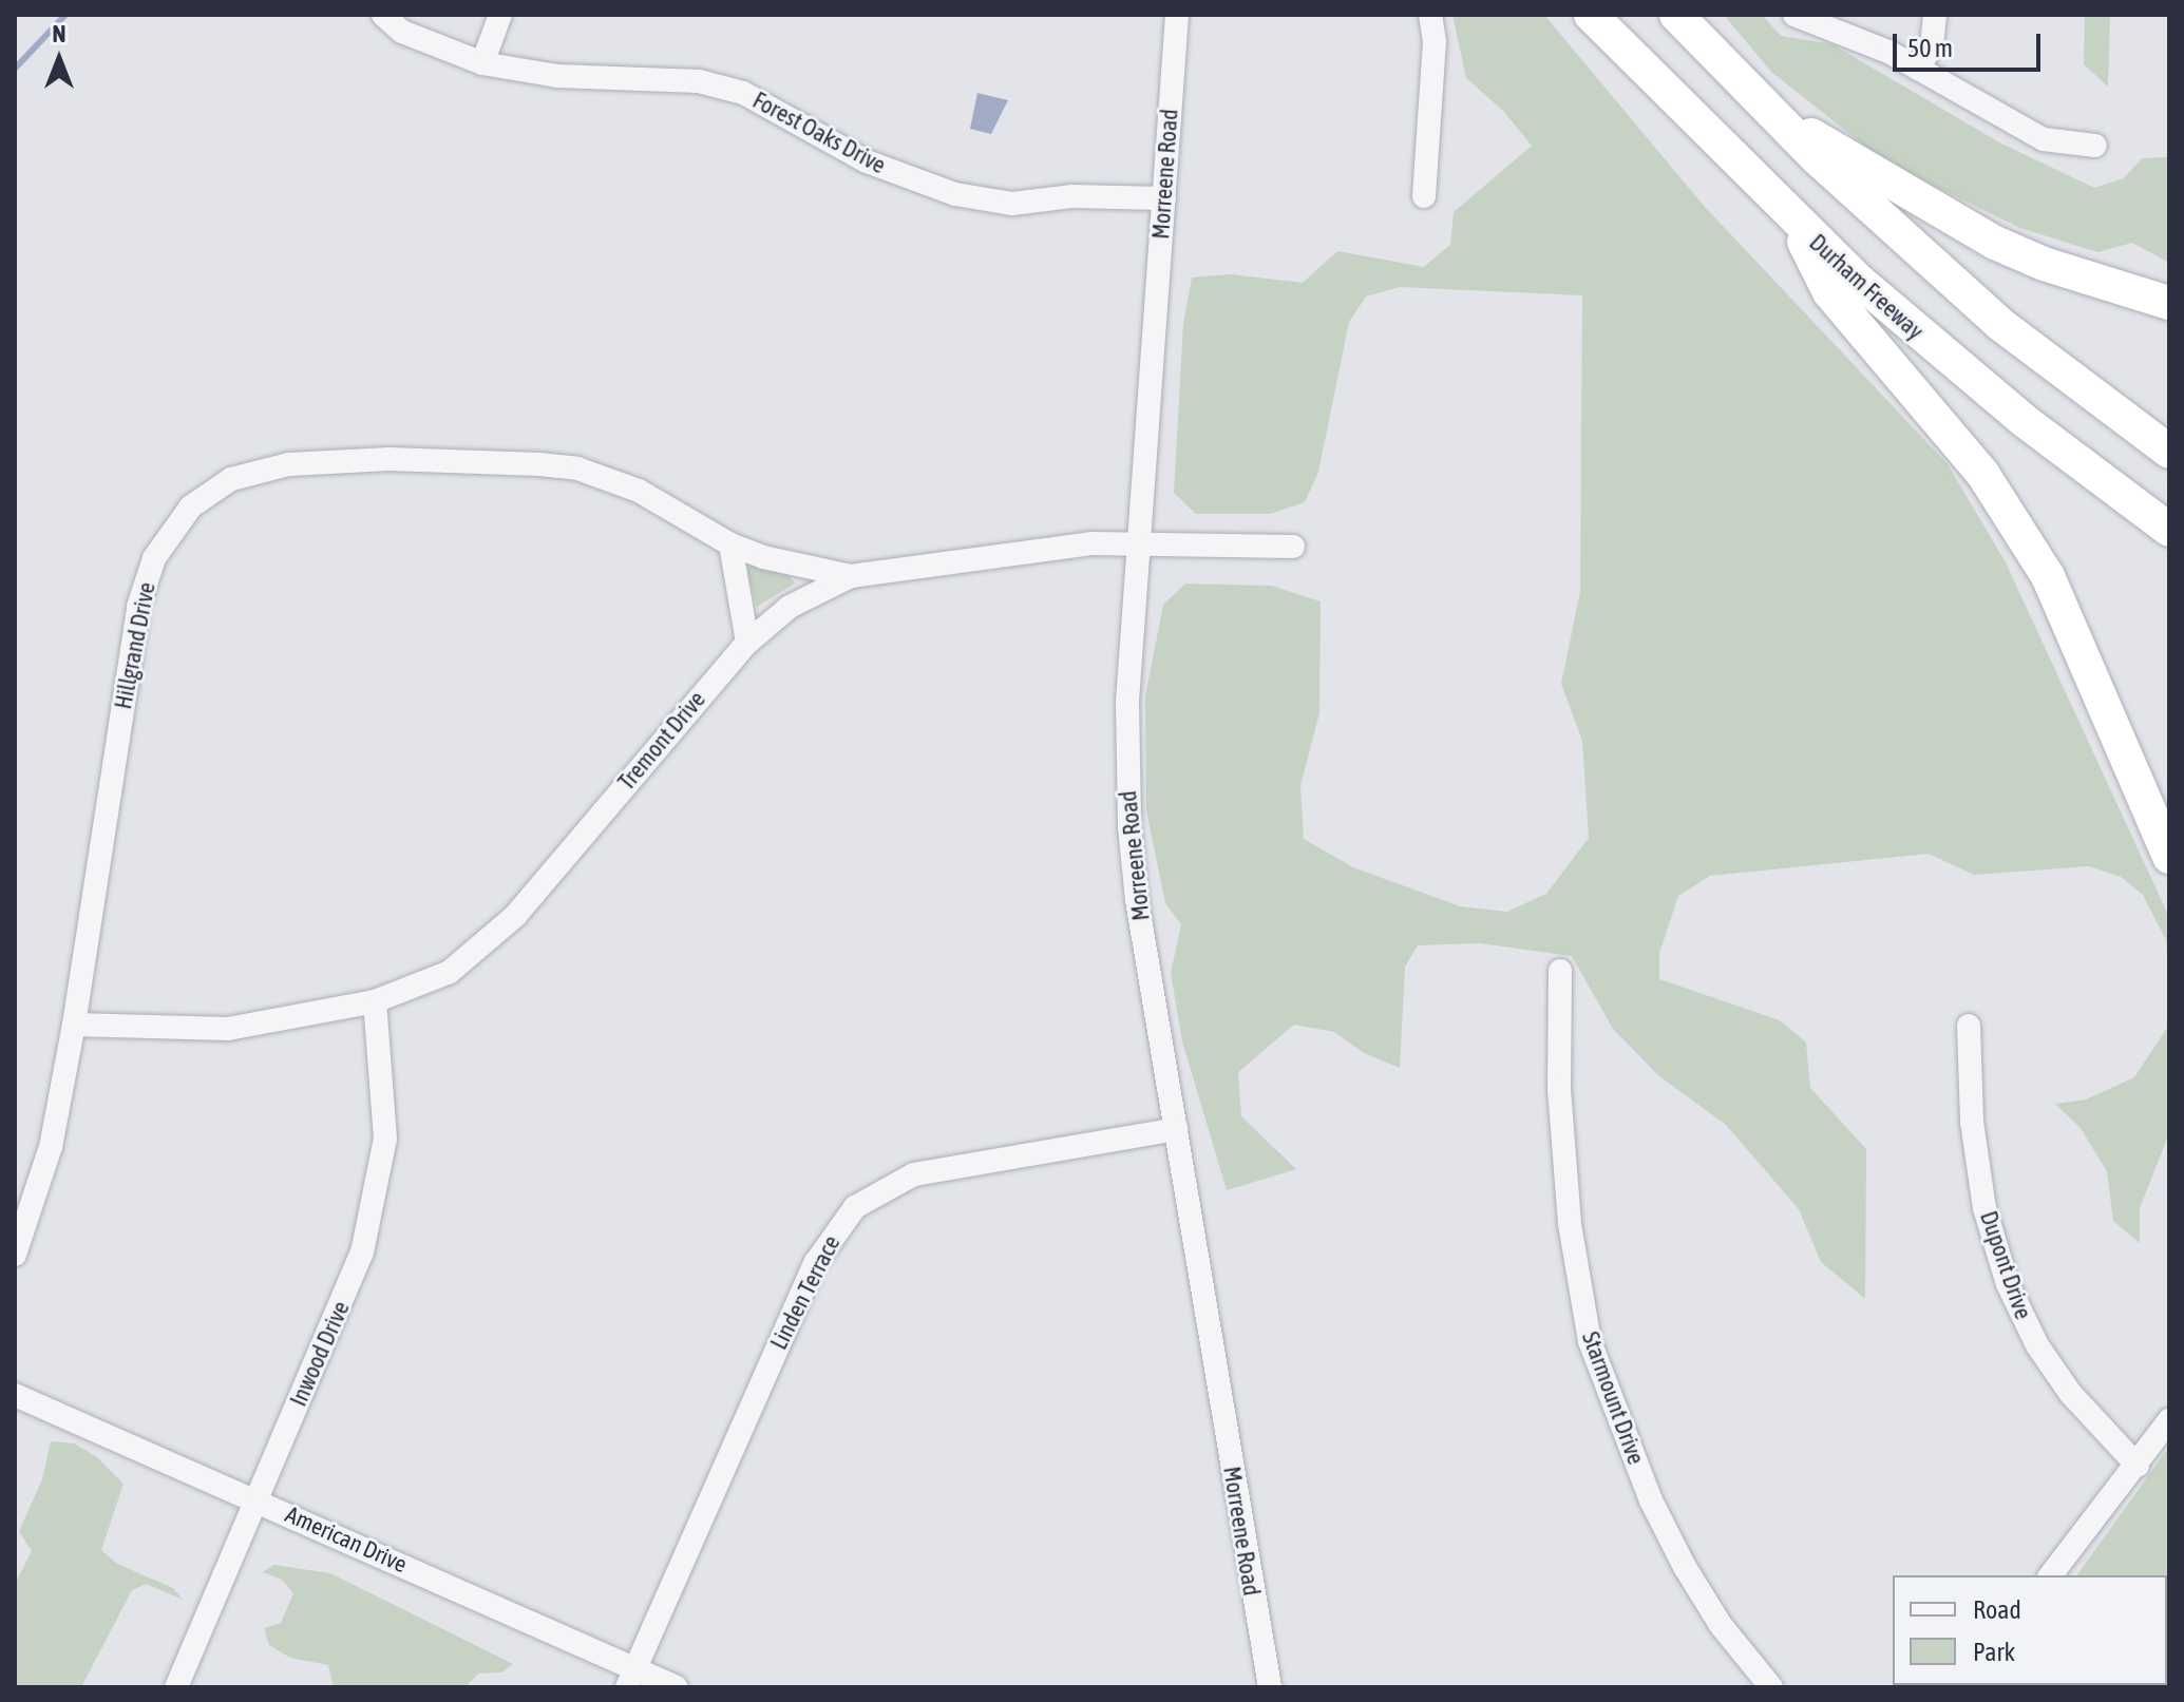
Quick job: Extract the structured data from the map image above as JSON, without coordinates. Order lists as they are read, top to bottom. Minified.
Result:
{"streets":{"highway":["Durham Freeway"],"street":["Forest Oaks Drive","Morreene Road","Hillgrand Drive","Tremont Drive","Dupont Drive","Linden Terrace","Inwood Drive","Starmount Drive","American Drive"]},"crossings":[["Forest Oaks Drive","Morreene Road"],["Morreene Road","Tremont Drive"],["Morreene Road","Linden Terrace"],["Hillgrand Drive","Tremont Drive"],["Tremont Drive","Inwood Drive"],["Linden Terrace","American Drive"],["Inwood Drive","American Drive"]],"legend":["Road","Park"],"scale_bar":"50 m","north":"top"}
